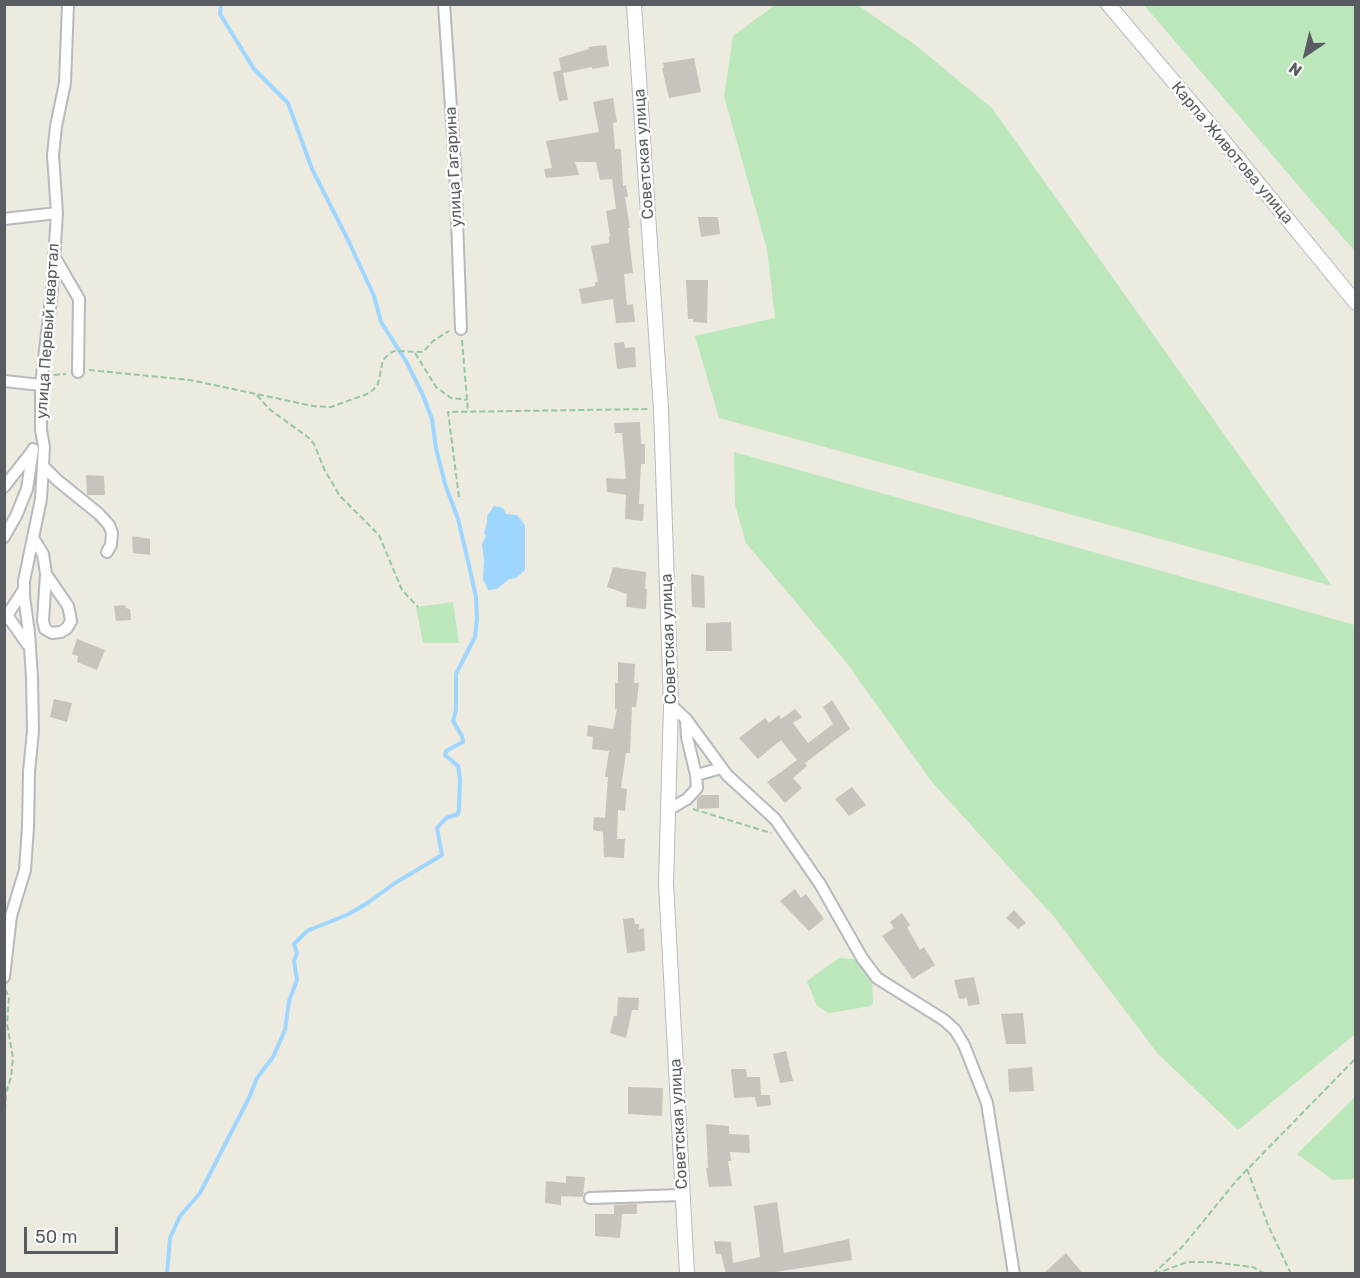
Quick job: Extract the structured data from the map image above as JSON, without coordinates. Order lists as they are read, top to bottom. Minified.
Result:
{"streets":{"main road":["Карпа Животова улица","Советская улица"],"street":["улица Гагарина","улица Первый квартал"]},"scale_bar":"50 m","north":"bottom left"}
